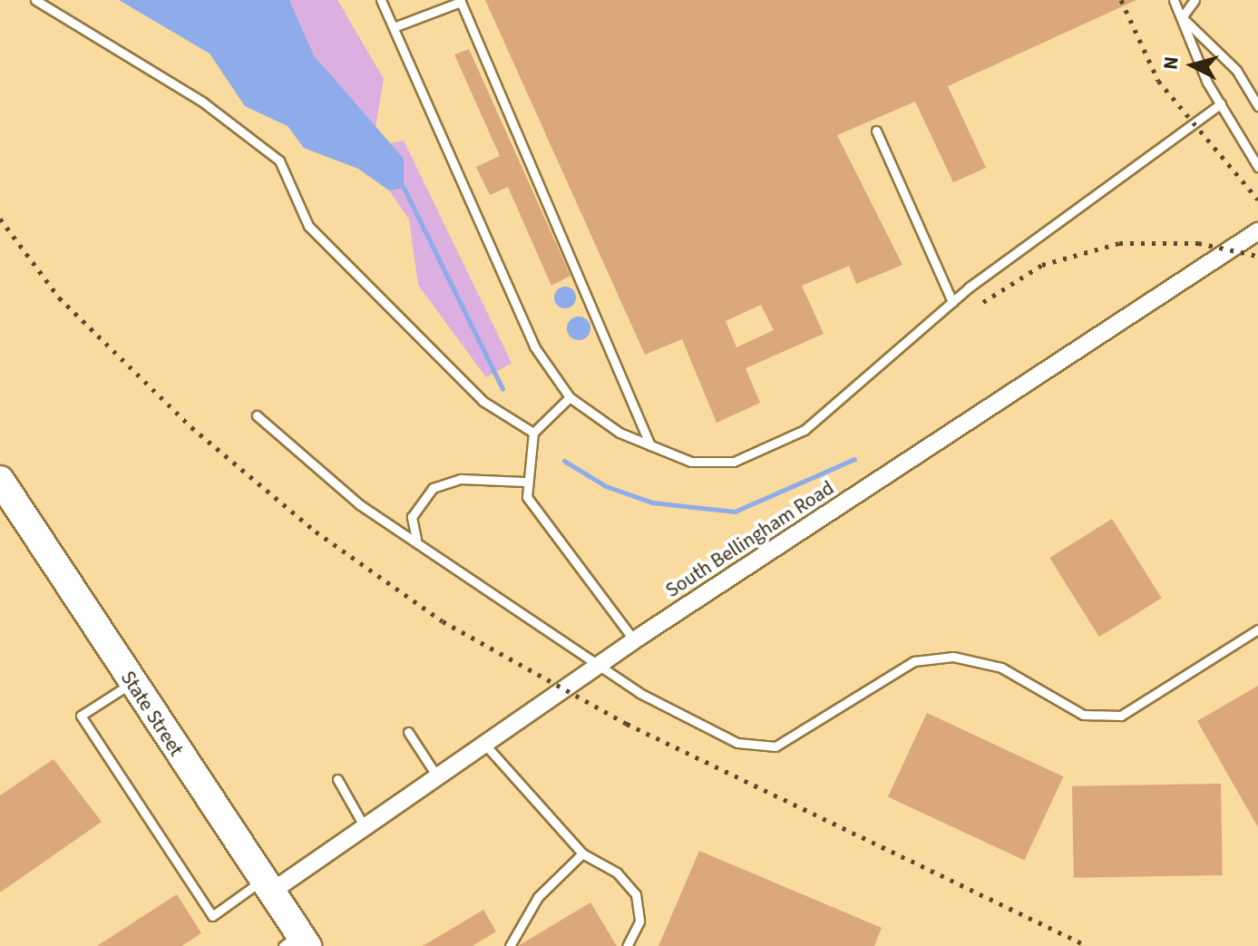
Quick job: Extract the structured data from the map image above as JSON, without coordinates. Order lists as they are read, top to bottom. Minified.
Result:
{"streets":{"main road":["State Street"],"street":["South Bellingham Road"]},"crossings":[["South Bellingham Road","State Street"]],"north":"left"}
